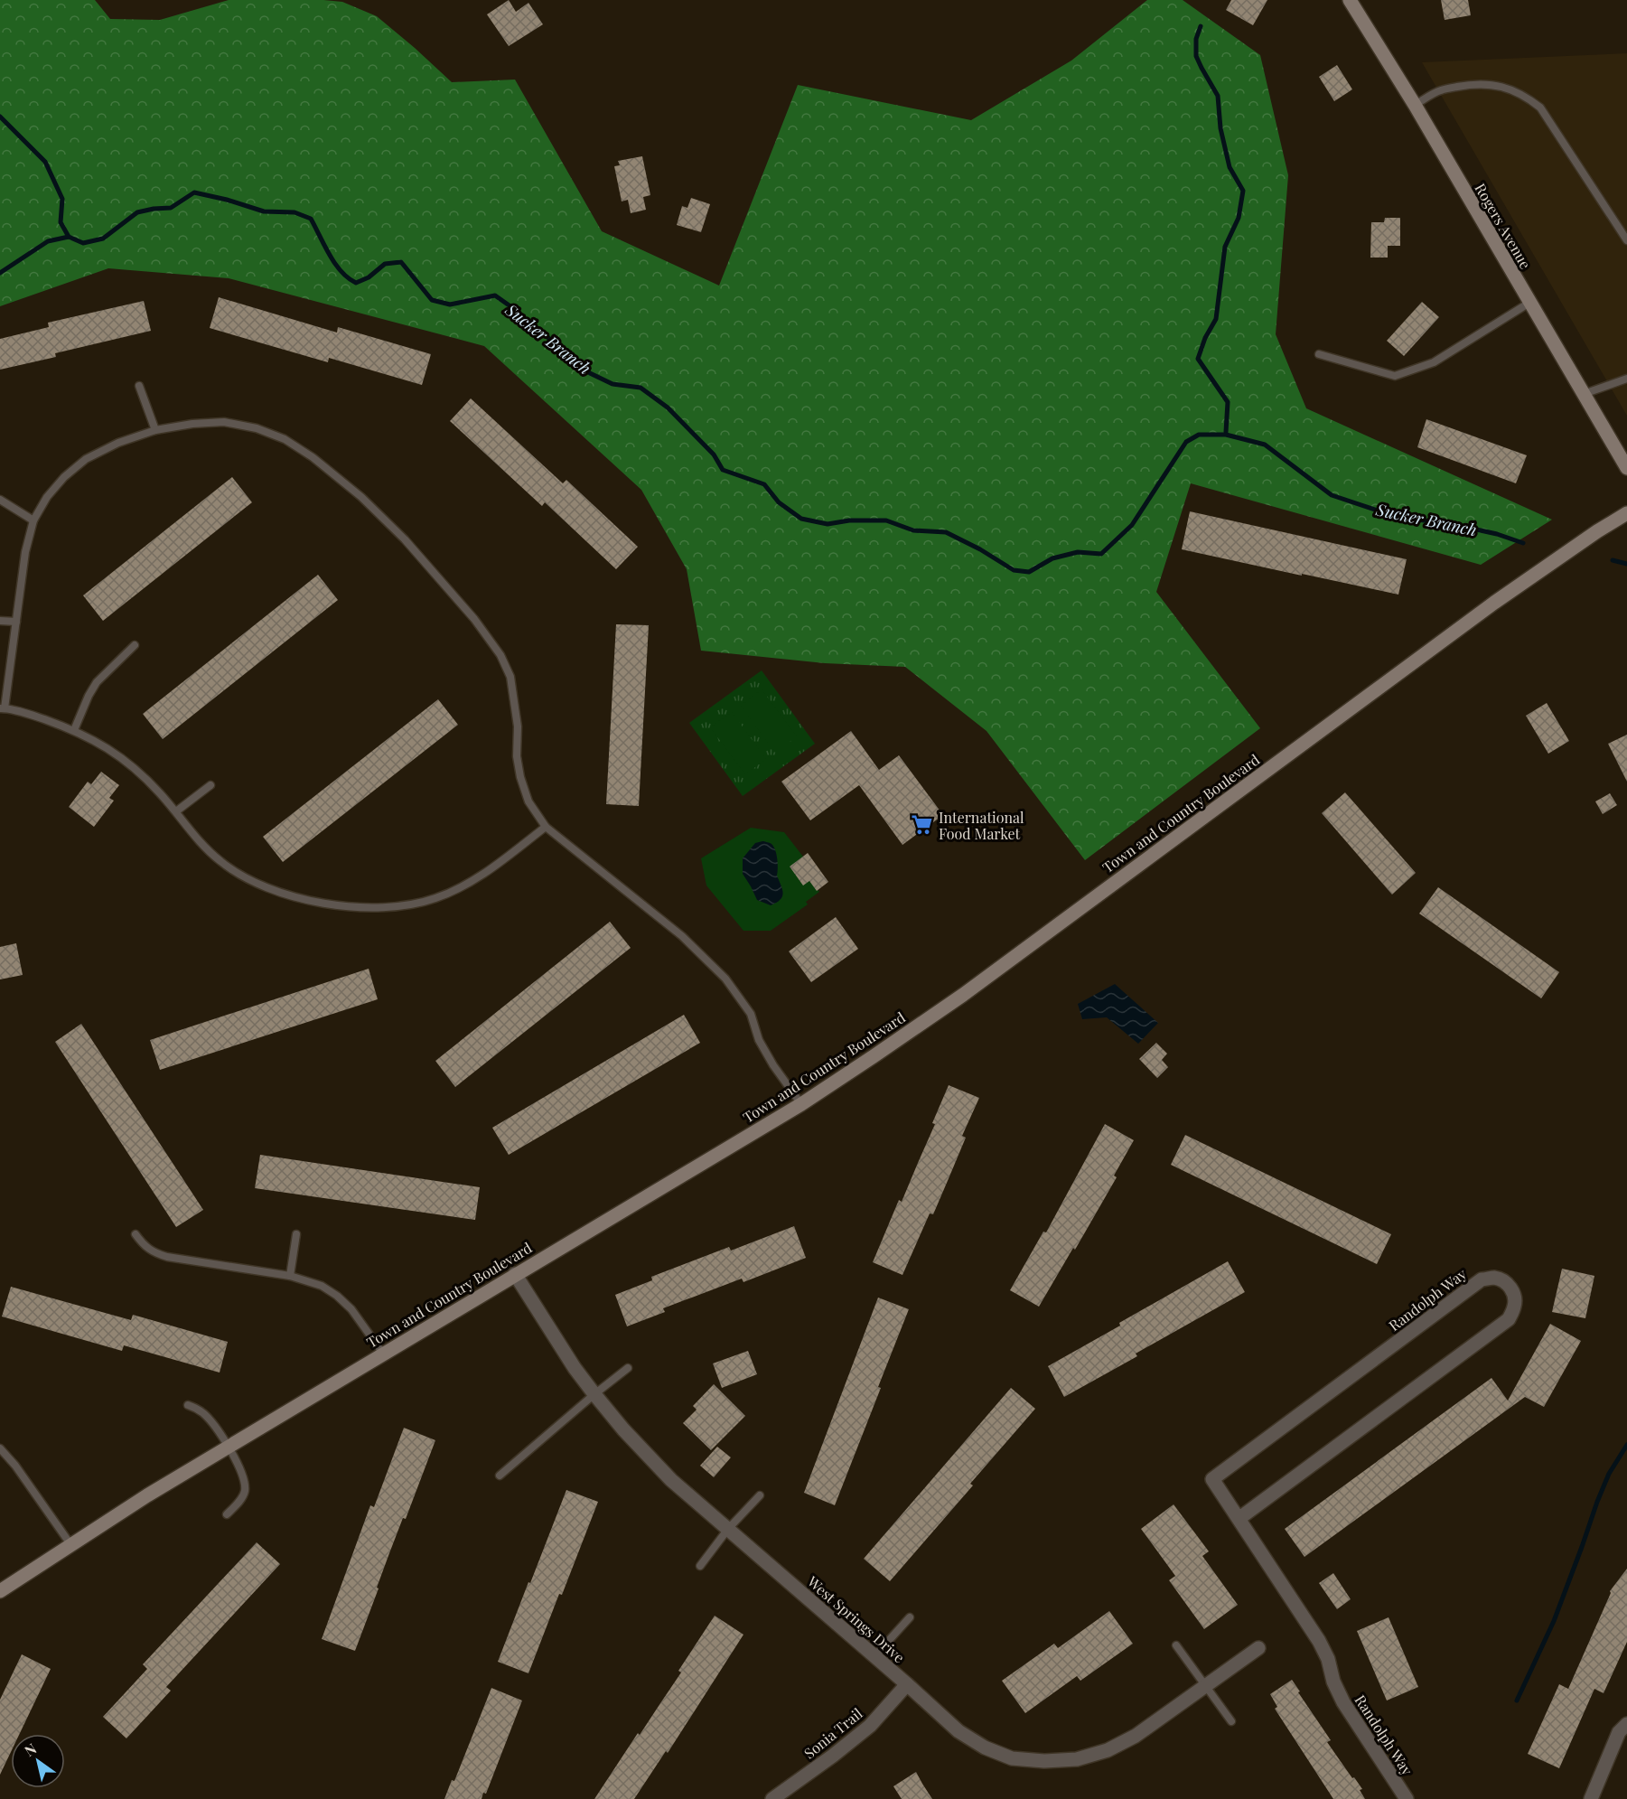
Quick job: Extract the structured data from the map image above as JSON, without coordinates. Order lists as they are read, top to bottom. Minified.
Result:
{"streets":{"street":["Rogers Avenue","Town and Country Boulevard","Randolph Way","West Springs Drive","Sonia Trail"]},"crossings":[["Town and Country Boulevard","West Springs Drive"],["West Springs Drive","Sonia Trail"]],"water":["Sucker Branch"],"places":{"supermarket":["International Food Market"]},"north":"top left"}
